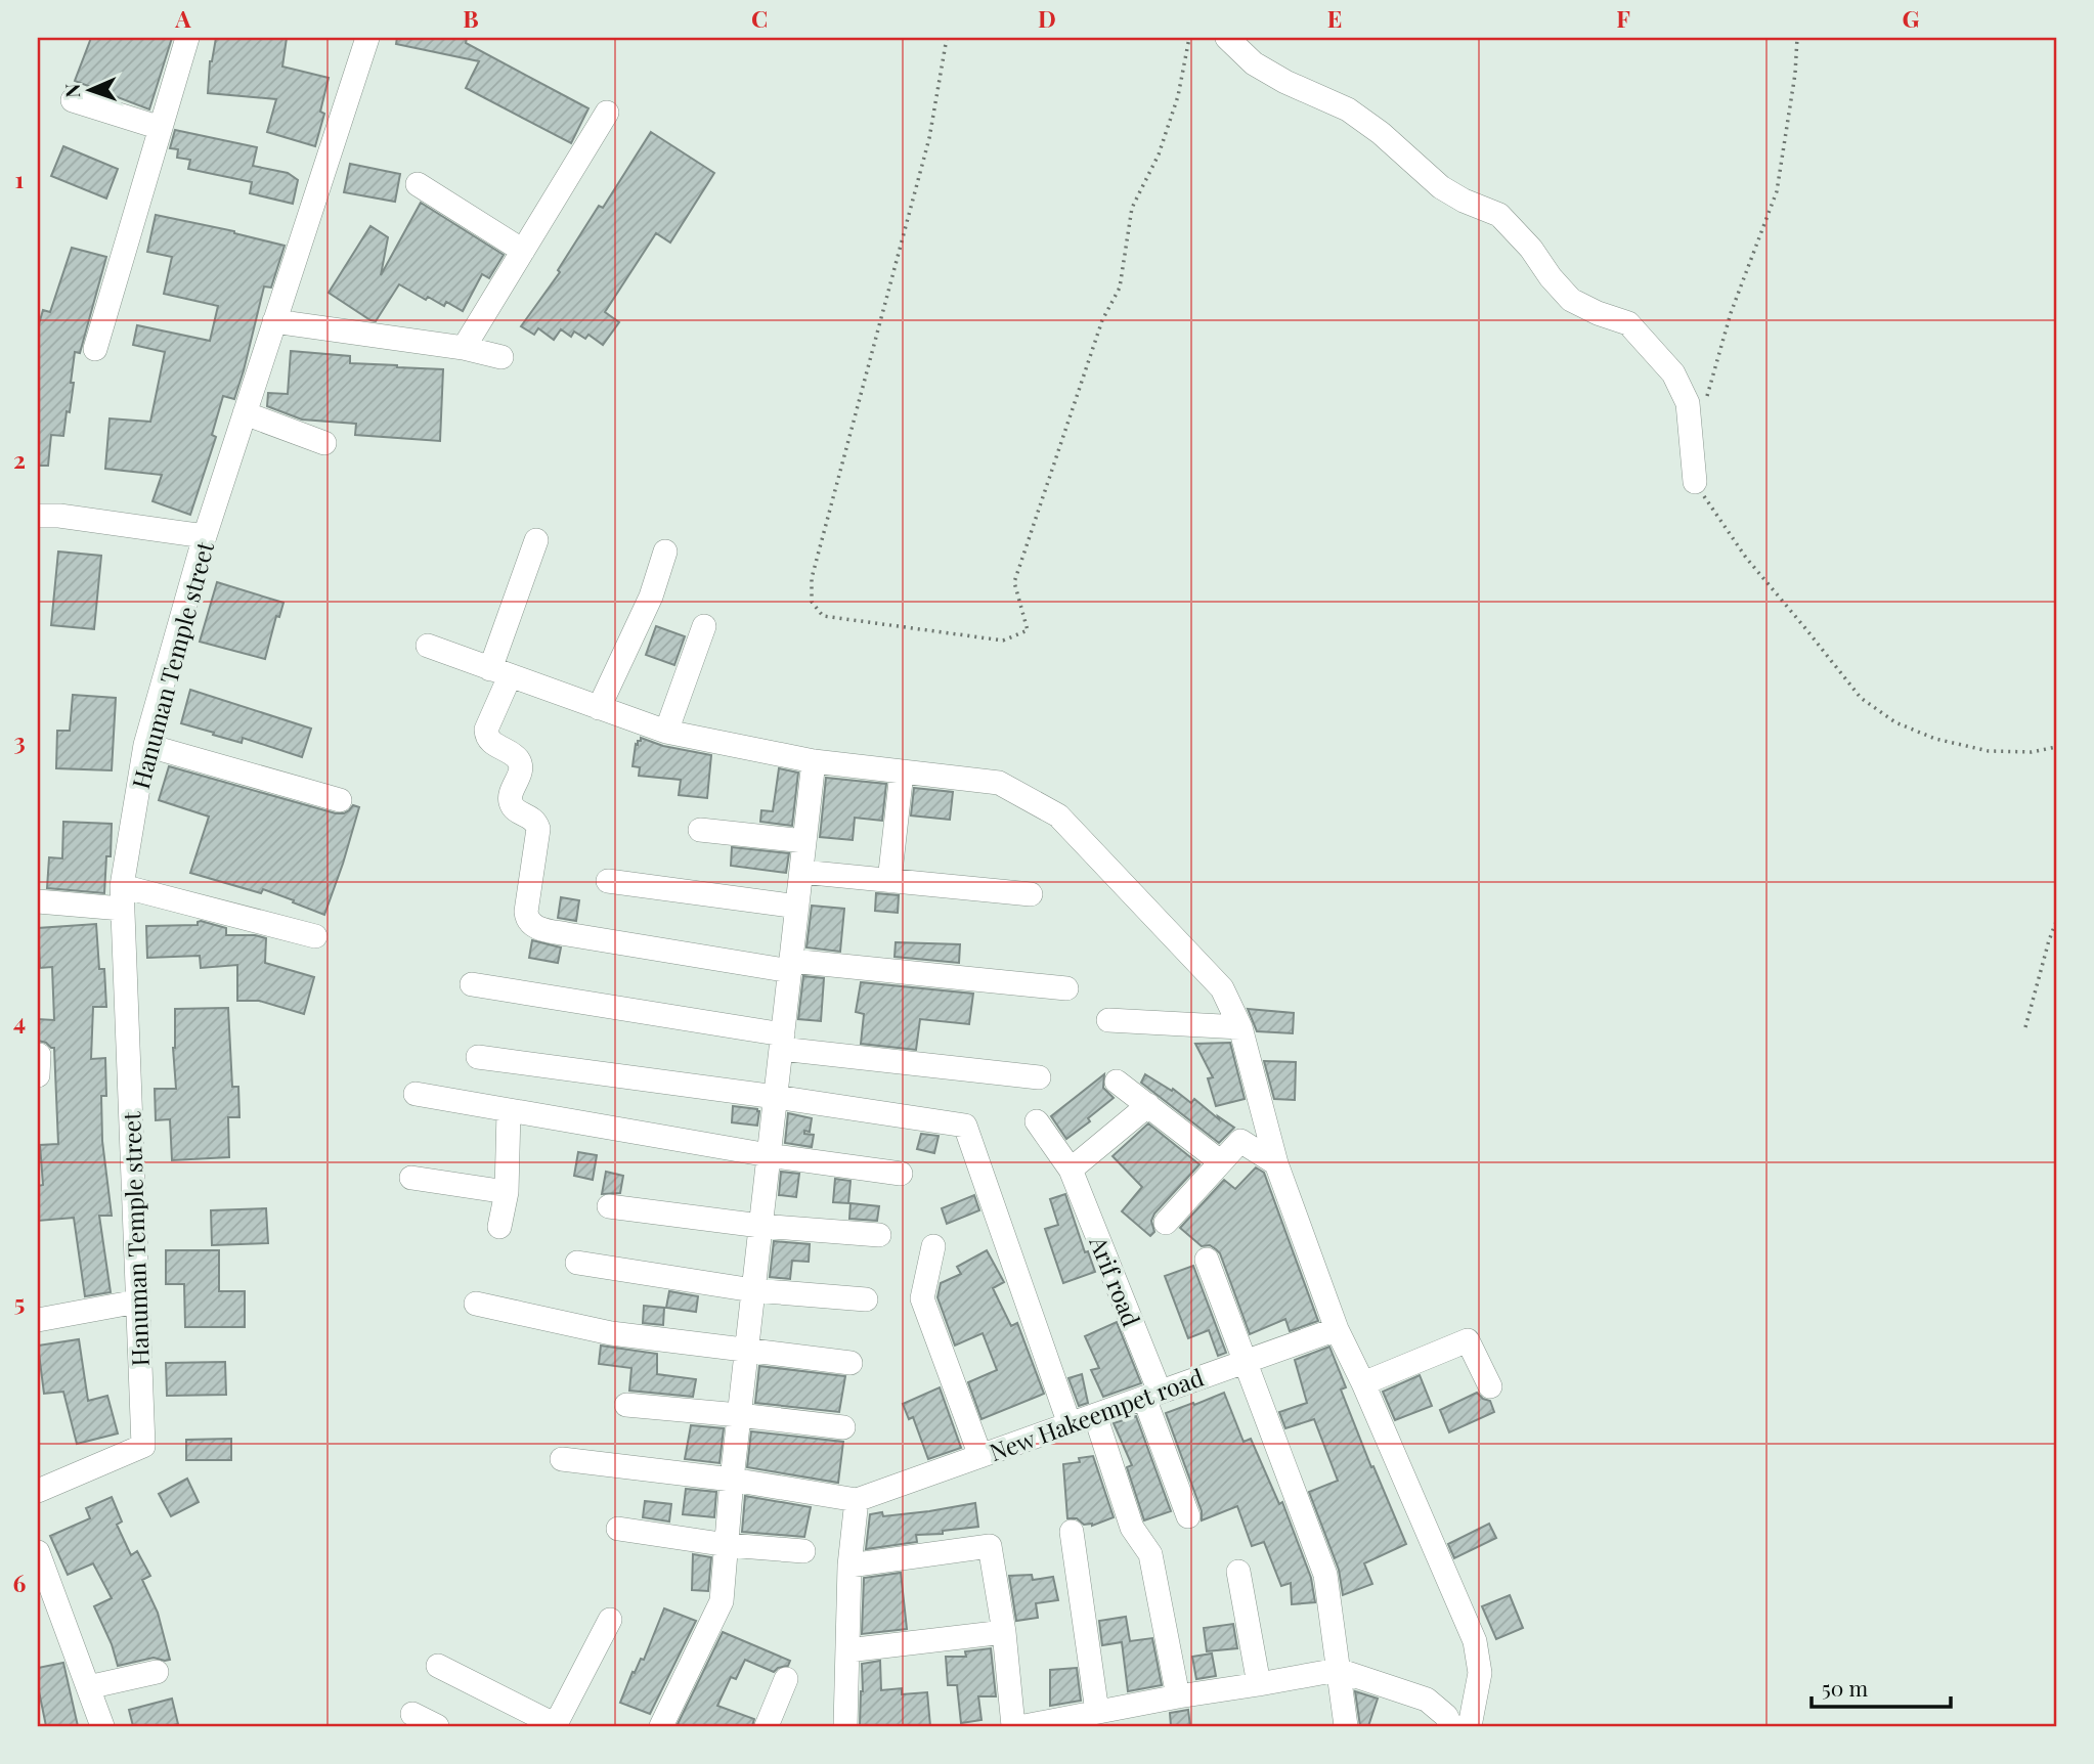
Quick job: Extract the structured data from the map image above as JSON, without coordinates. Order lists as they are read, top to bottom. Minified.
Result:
{"streets":{"street":["Hanuman Temple street","Arif road","New Hakeempet road"]},"crossings":[["Arif road","New Hakeempet road"]],"scale_bar":"50 m","north":"left","grid":{"columns":["A","B","C","D","E","F","G"],"rows":["1","2","3","4","5","6"]}}
